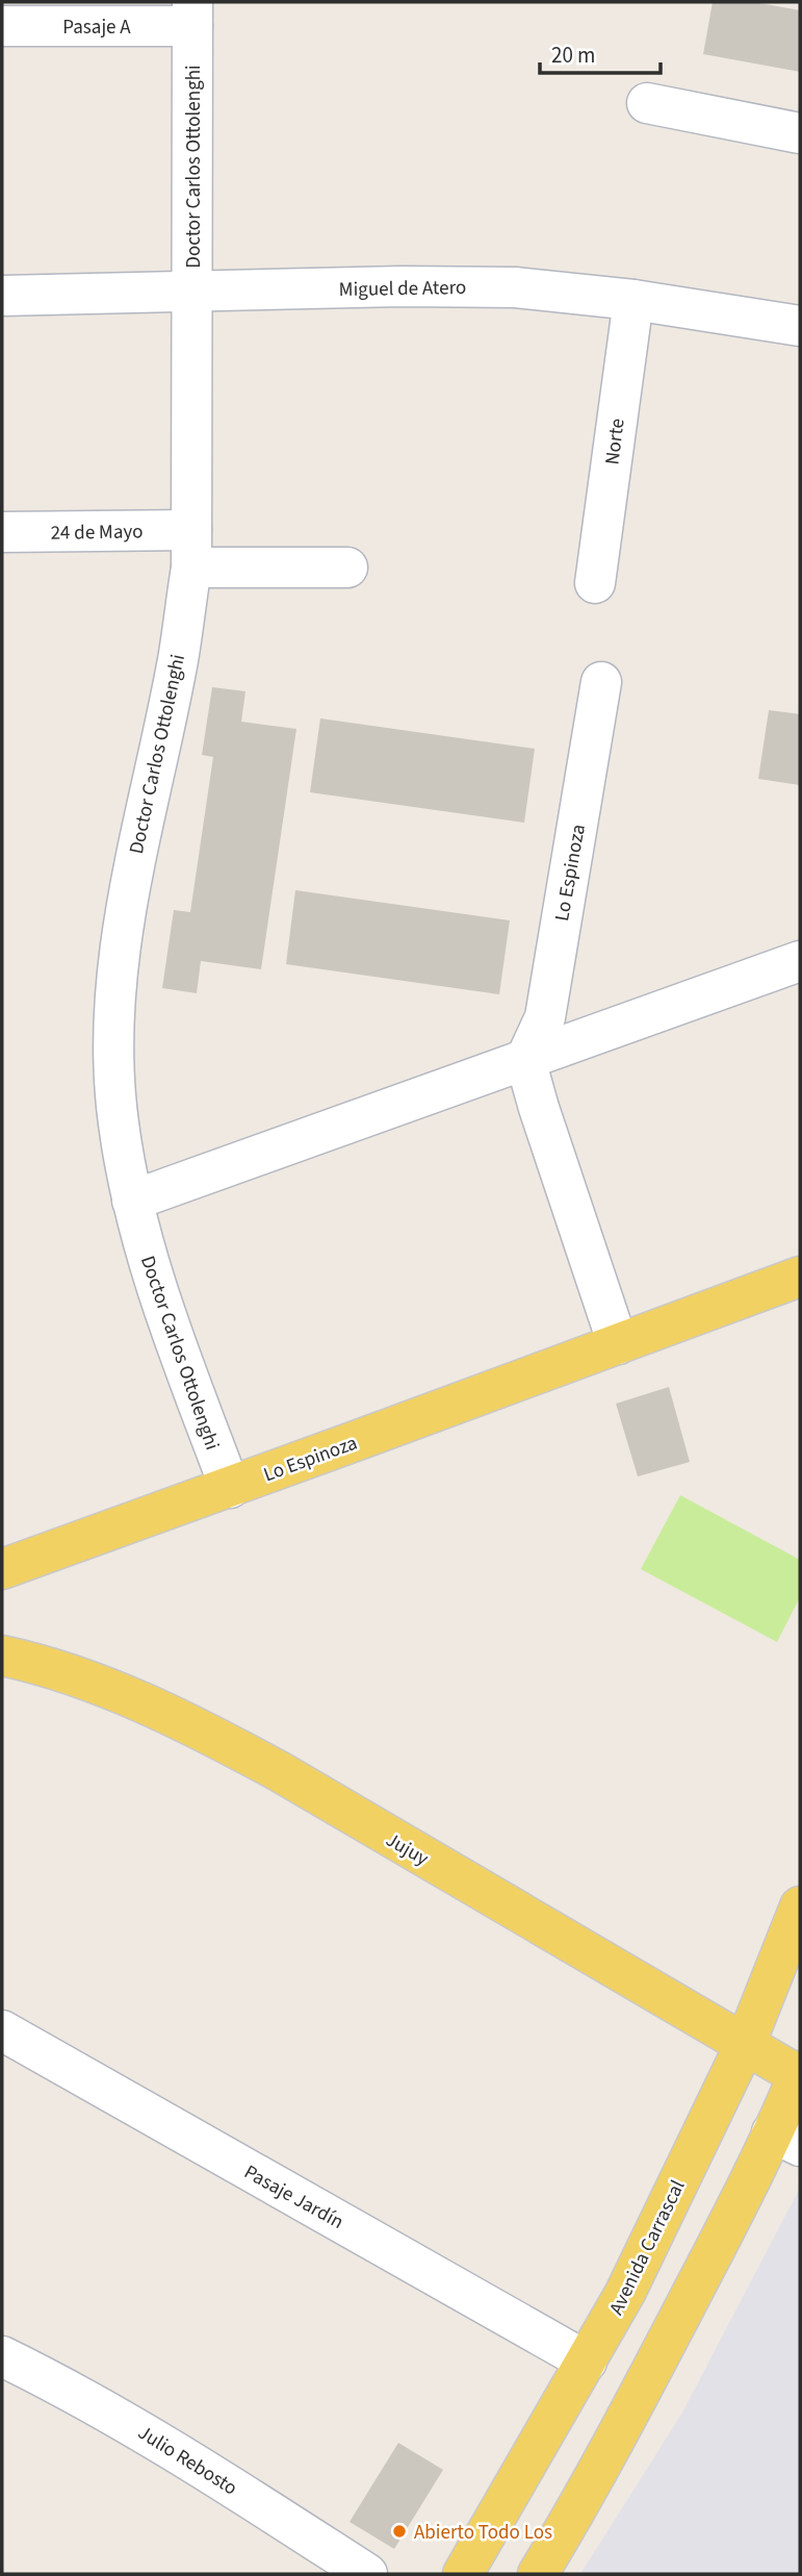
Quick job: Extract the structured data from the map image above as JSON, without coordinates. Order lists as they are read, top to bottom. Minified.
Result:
{"streets":{"main road":["Lo Espinoza","Jujuy","Avenida Carrascal"],"street":["Pasaje A","Doctor Carlos Ottolenghi","Miguel de Atero","Norte","24 de Mayo","Pasaje Jardín","Julio Rebosto"]},"crossings":[["Pasaje A","Doctor Carlos Ottolenghi"],["Doctor Carlos Ottolenghi","Miguel de Atero"],["Doctor Carlos Ottolenghi","24 de Mayo"],["Doctor Carlos Ottolenghi","Lo Espinoza"],["Miguel de Atero","Norte"],["Jujuy","Avenida Carrascal"],["Pasaje Jardín","Avenida Carrascal"]],"places":["Abierto Todo Los"],"scale_bar":"20 m"}
